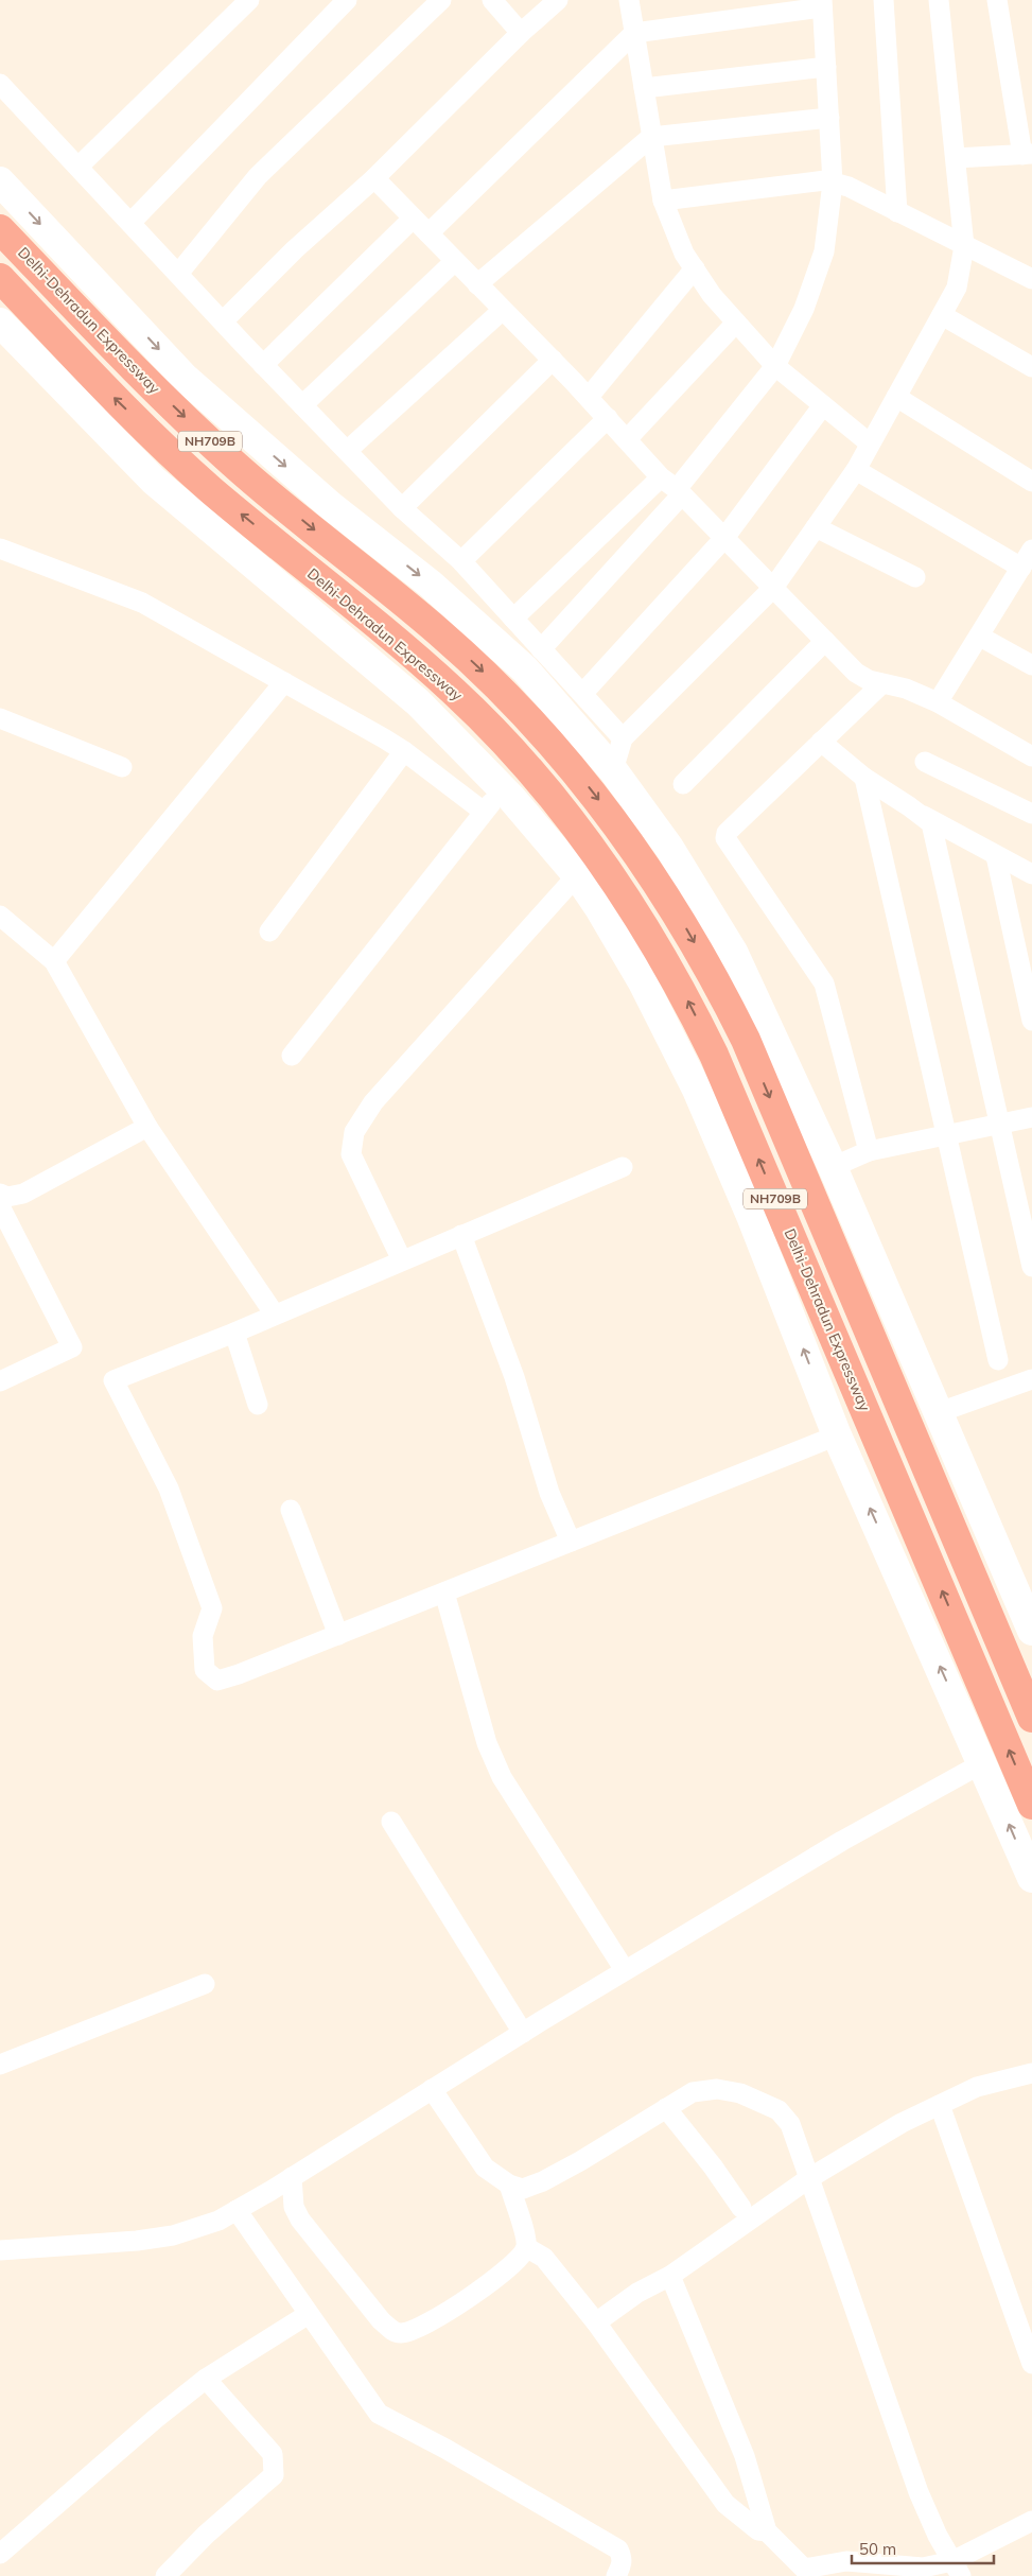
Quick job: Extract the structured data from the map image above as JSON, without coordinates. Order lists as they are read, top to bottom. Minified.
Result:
{"streets":{"highway":["Delhi-Dehradun Expressway","NH709B"]},"scale_bar":"50 m"}
